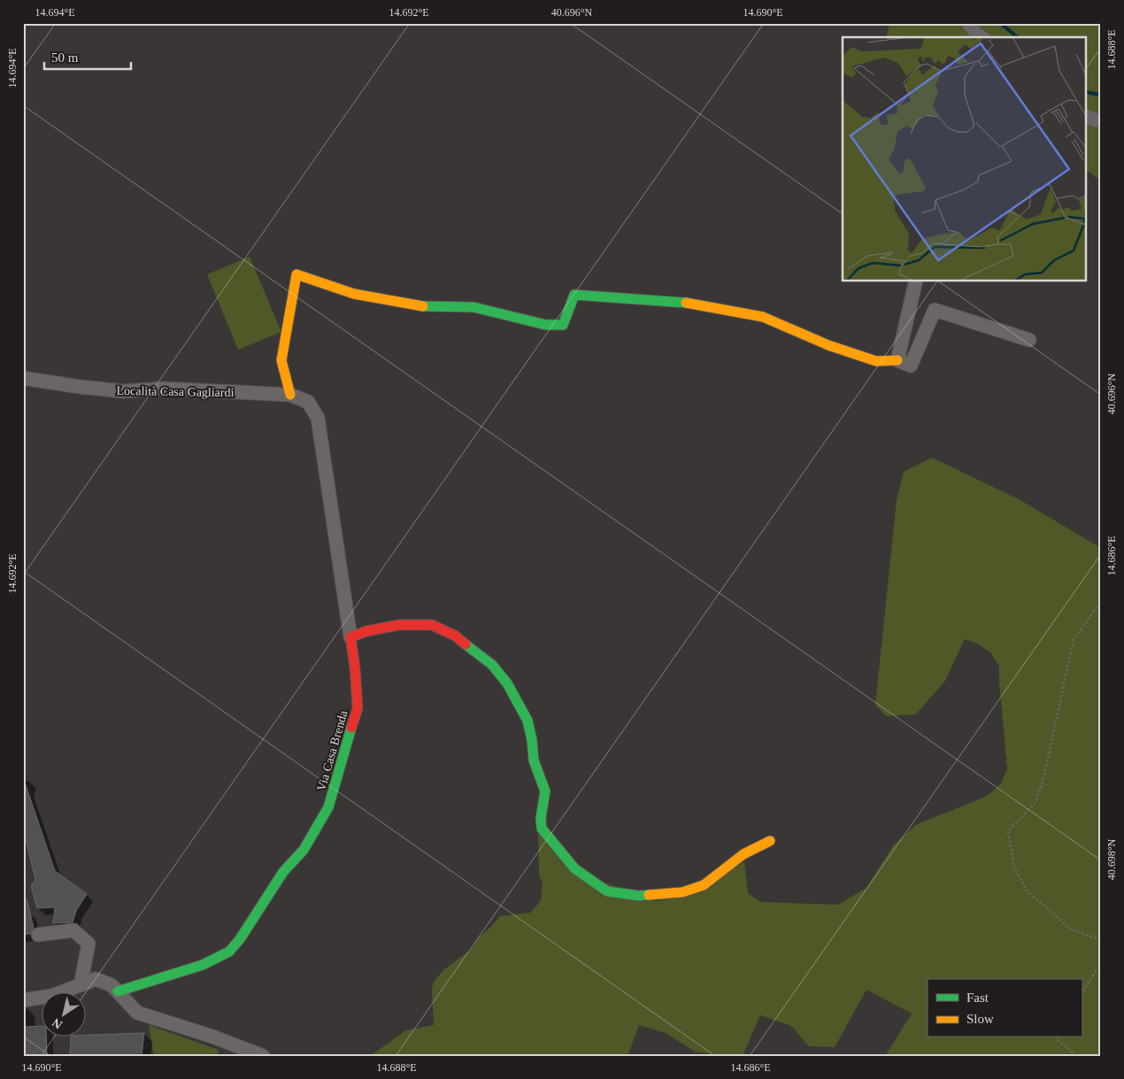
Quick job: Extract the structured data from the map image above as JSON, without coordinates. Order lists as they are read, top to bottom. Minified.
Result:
{"streets":{"street":["Località Casa Gagliardi","Via Casa Brenda"]},"crossings":[["Località Casa Gagliardi","Via Casa Brenda"]],"legend":["Fast","Slow"],"scale_bar":"50 m","north":"bottom left","coordinates":["14.694°E","14.692°E","40.696°N","14.690°E","14.688°E","14.686°E","40.698°N"]}
